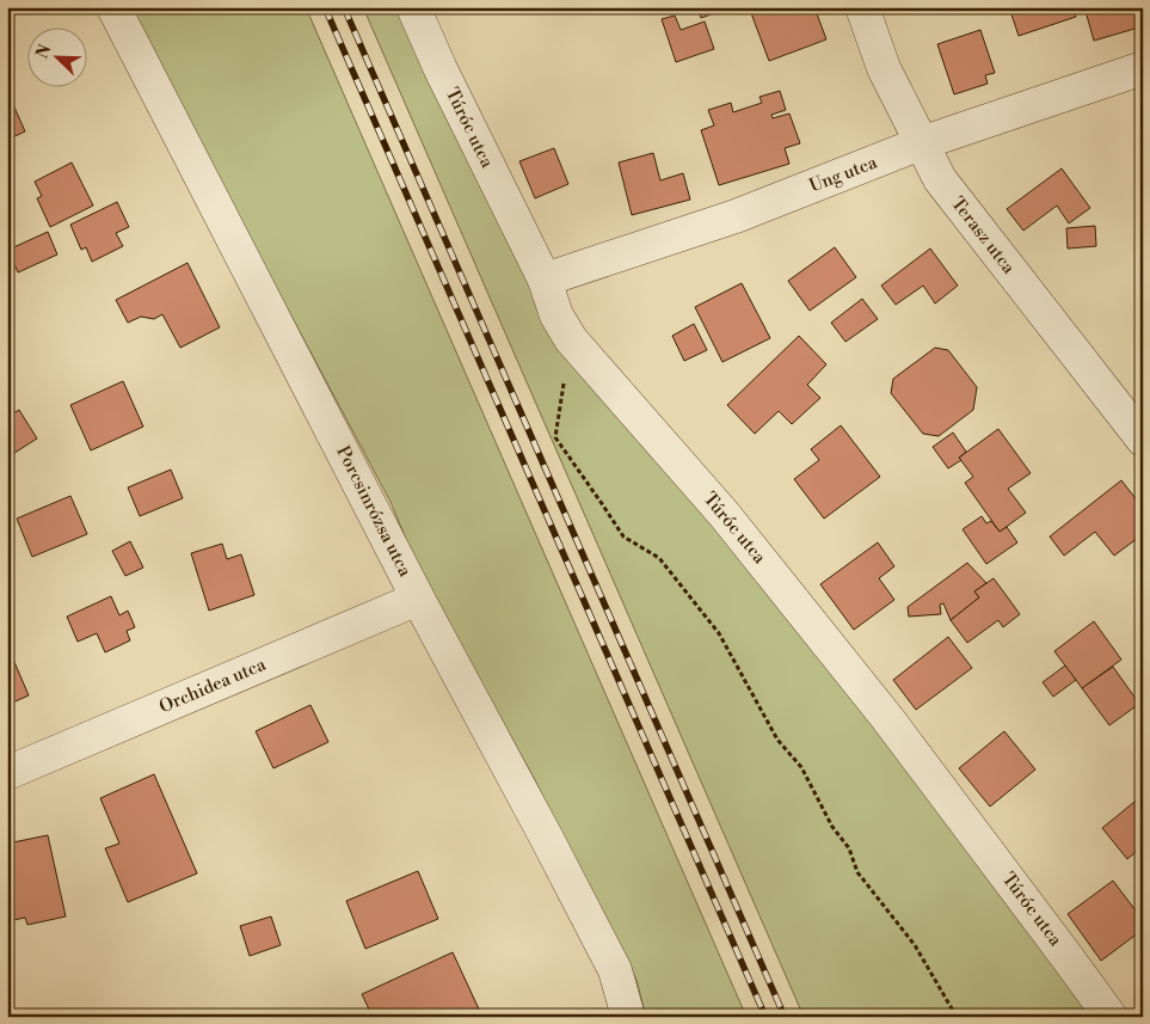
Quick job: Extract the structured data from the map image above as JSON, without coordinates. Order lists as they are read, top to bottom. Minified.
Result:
{"streets":{"street":["Túróc utca","Ung utca","Terasz utca","Porcsinrózsa utca","Orchidea utca"]},"crossings":[["Túróc utca","Ung utca"],["Ung utca","Terasz utca"],["Porcsinrózsa utca","Orchidea utca"]],"north":"top left"}
